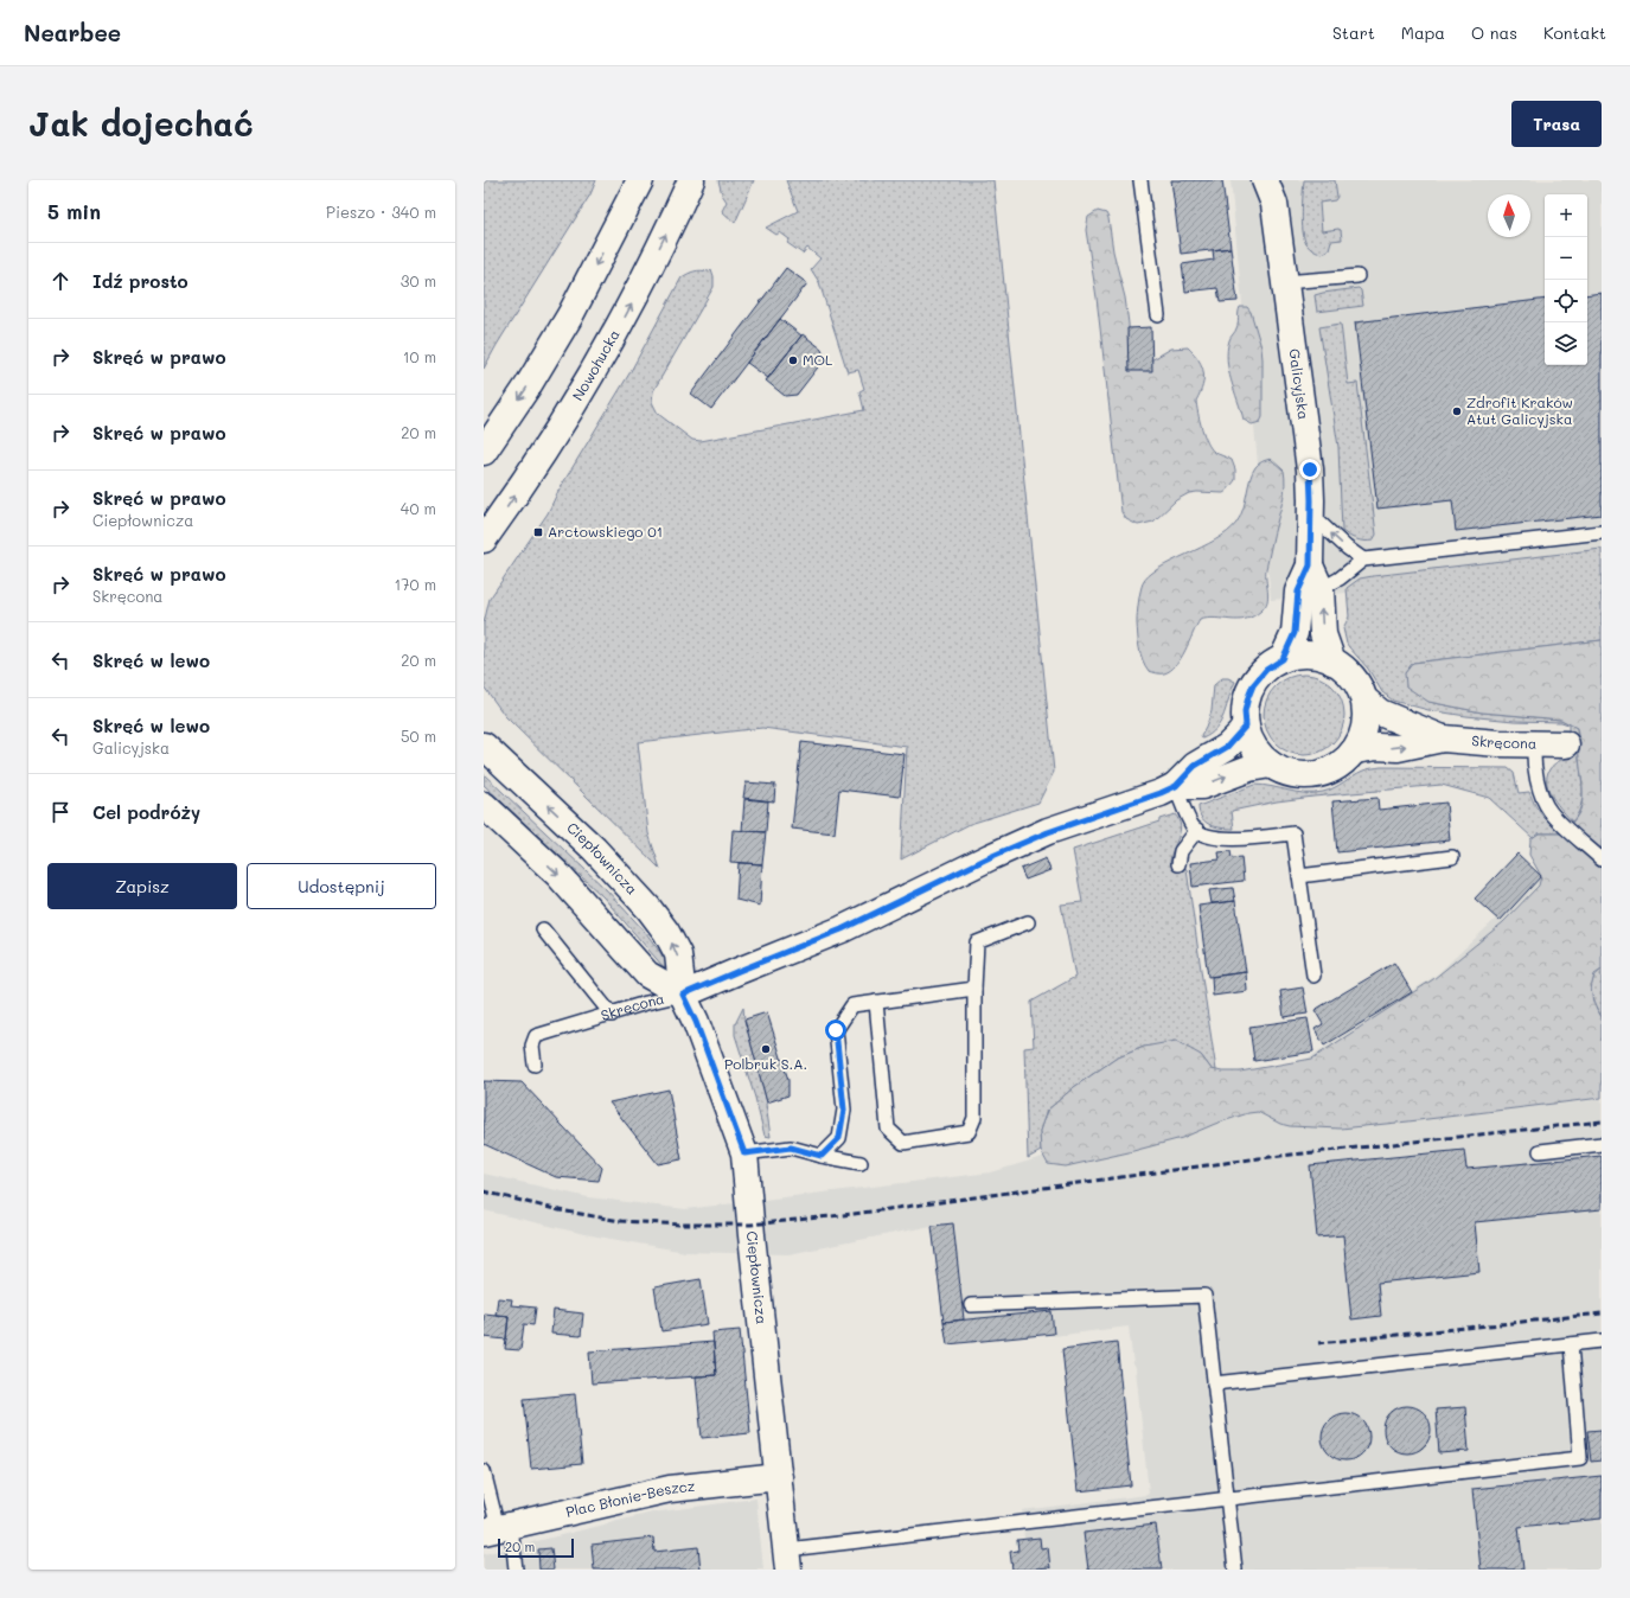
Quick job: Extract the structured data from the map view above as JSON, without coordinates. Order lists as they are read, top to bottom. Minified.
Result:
{"streets":{"street":["Nowohucka","Galicyjska","Skręcona","Ciepłownicza","Plac Błonie-Beszcz"]},"crossings":[["Galicyjska","Skręcona"],["Skręcona","Ciepłownicza"],["Ciepłownicza","Plac Błonie-Beszcz"]],"places":{"other":["MOL","Zdrofit Kraków Atut Galicyjska","Polbruk S.A."],"transit":["Arctowskiego 01"]},"scale_bar":"20 m","north":"top","page":{"header":"Nearbee","nav":["Start","Mapa","O nas","Kontakt"],"buttons":["Trasa",["Zapisz","Udostępnij"]],"title":"Jak dojechać","heading":["5 min","Pieszo · 340 m"],"map_buttons":["+","−"],"list":[["Idź prosto","30 m"],["Skręć w prawo","10 m"],["Skręć w prawo","20 m"],["Skręć w prawo","Ciepłownicza","40 m"],["Skręć w prawo","Skręcona","170 m"],["Skręć w lewo","20 m"],["Skręć w lewo","Galicyjska","50 m"],"Cel podróży"],"scale":"20 m"}}
